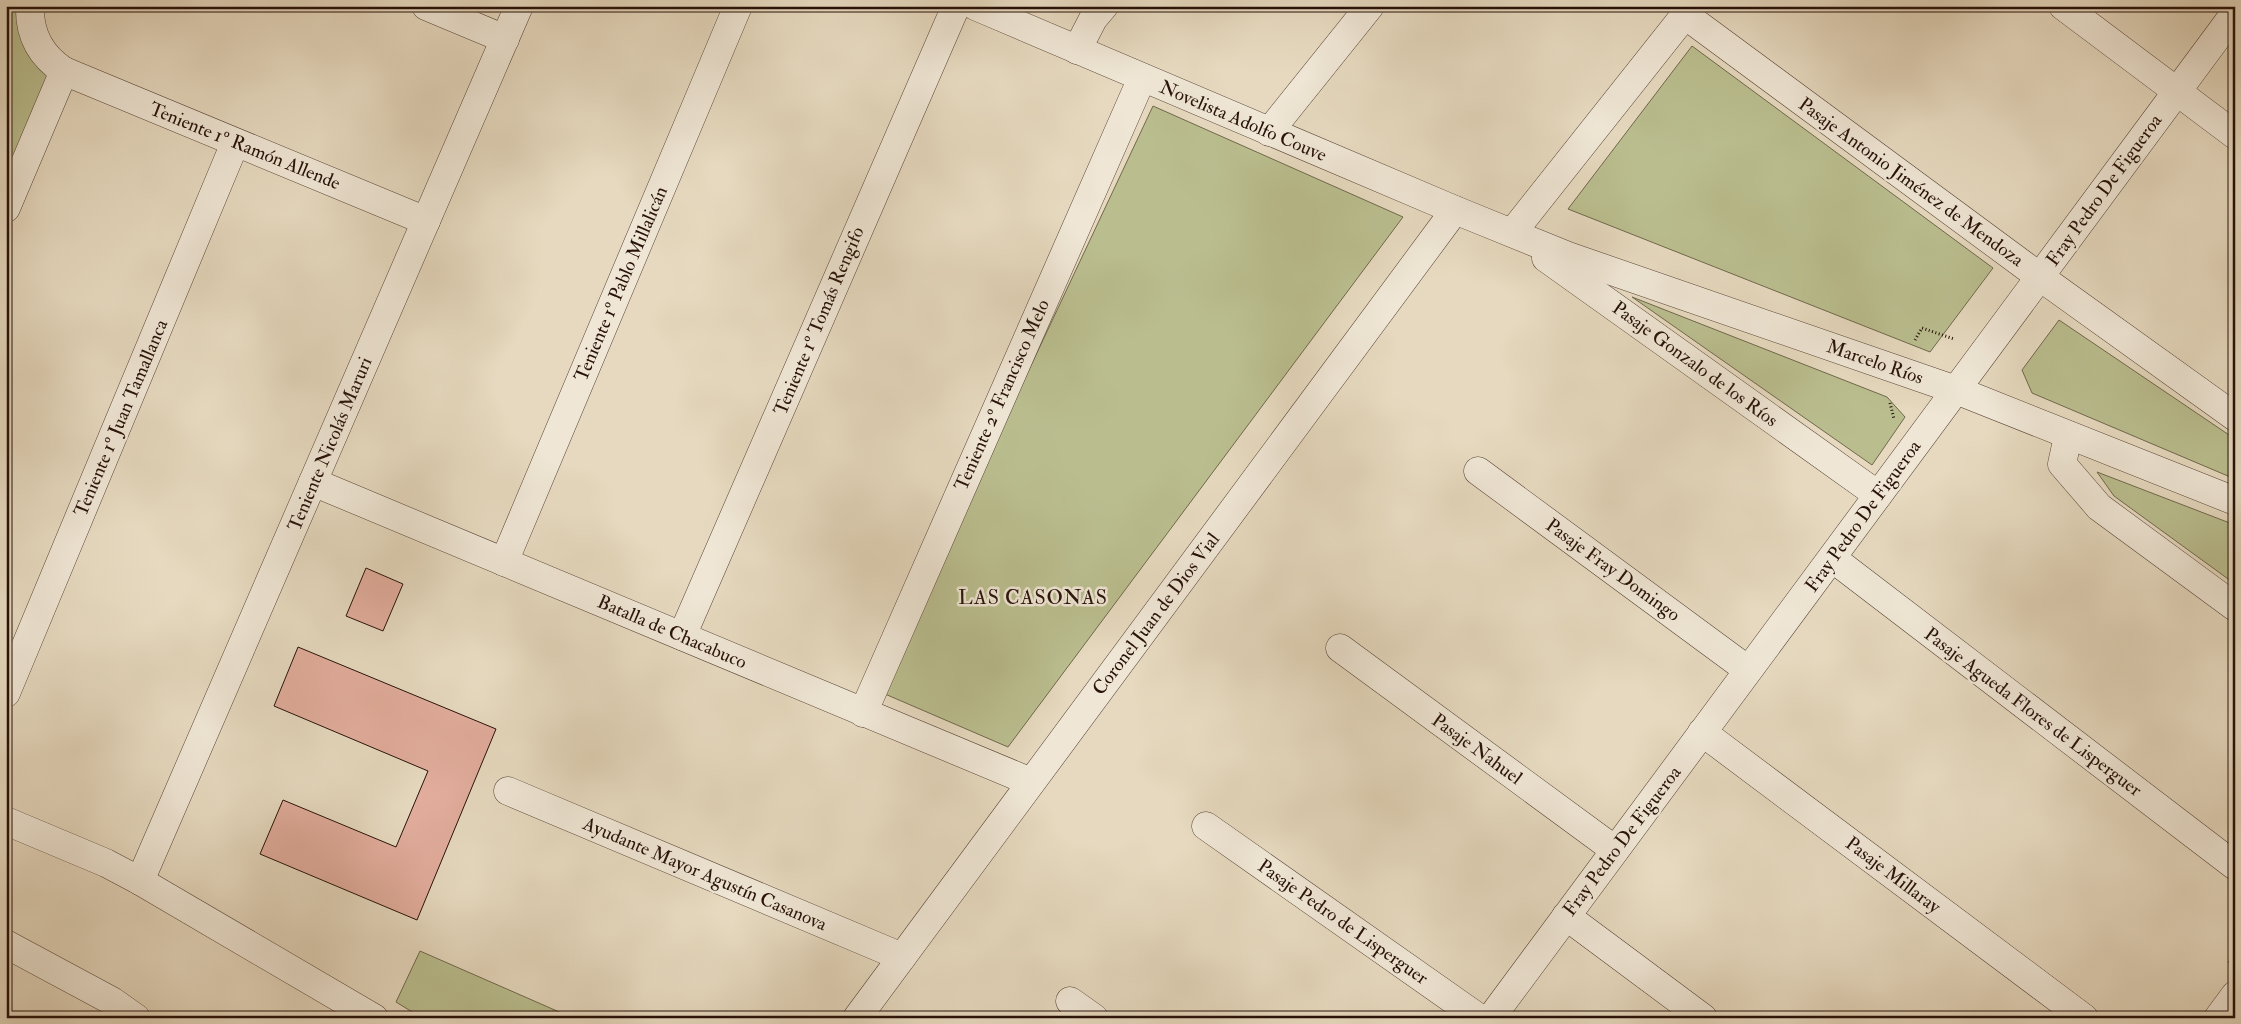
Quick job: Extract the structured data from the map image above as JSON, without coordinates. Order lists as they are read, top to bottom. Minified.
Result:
{"streets":{"street":["Novelista Adolfo Couve","Teniente 1º Ramón Allende","Pasaje Antonio Jiménez de Mendoza","Fray Pedro De Figueroa","Teniente 1º Pablo Millalicán","Teniente 1º Tomás Rengifo","Marcelo Ríos","Pasaje Gonzalo de los Ríos","Teniente 2º Francisco Melo","Teniente 1º Juan Tamallanca","Teniente Nicolás Maruri","Pasaje Fray Domingo","Coronel Juan de Dios Vial","Batalla de Chacabuco","Pasaje Agueda Flores de Lisperguer","Pasaje Nahuel","Ayudante Mayor Agustín Casanova","Pasaje Millaray","Pasaje Pedro de Lisperguer"]},"crossings":[["Novelista Adolfo Couve","Marcelo Ríos"],["Novelista Adolfo Couve","Pasaje Gonzalo de los Ríos"],["Novelista Adolfo Couve","Teniente 2º Francisco Melo"],["Novelista Adolfo Couve","Coronel Juan de Dios Vial"],["Teniente 1º Ramón Allende","Teniente 1º Juan Tamallanca"],["Teniente 1º Ramón Allende","Teniente Nicolás Maruri"],["Pasaje Antonio Jiménez de Mendoza","Fray Pedro De Figueroa"],["Fray Pedro De Figueroa","Marcelo Ríos"],["Fray Pedro De Figueroa","Pasaje Gonzalo de los Ríos"],["Fray Pedro De Figueroa","Pasaje Fray Domingo"],["Fray Pedro De Figueroa","Pasaje Agueda Flores de Lisperguer"],["Fray Pedro De Figueroa","Pasaje Nahuel"],["Fray Pedro De Figueroa","Pasaje Millaray"],["Teniente 1º Pablo Millalicán","Batalla de Chacabuco"],["Teniente 1º Tomás Rengifo","Batalla de Chacabuco"],["Marcelo Ríos","Pasaje Gonzalo de los Ríos"],["Teniente 2º Francisco Melo","Batalla de Chacabuco"],["Teniente Nicolás Maruri","Batalla de Chacabuco"],["Coronel Juan de Dios Vial","Batalla de Chacabuco"],["Coronel Juan de Dios Vial","Ayudante Mayor Agustín Casanova"]],"districts":["LAS CASONAS"]}
